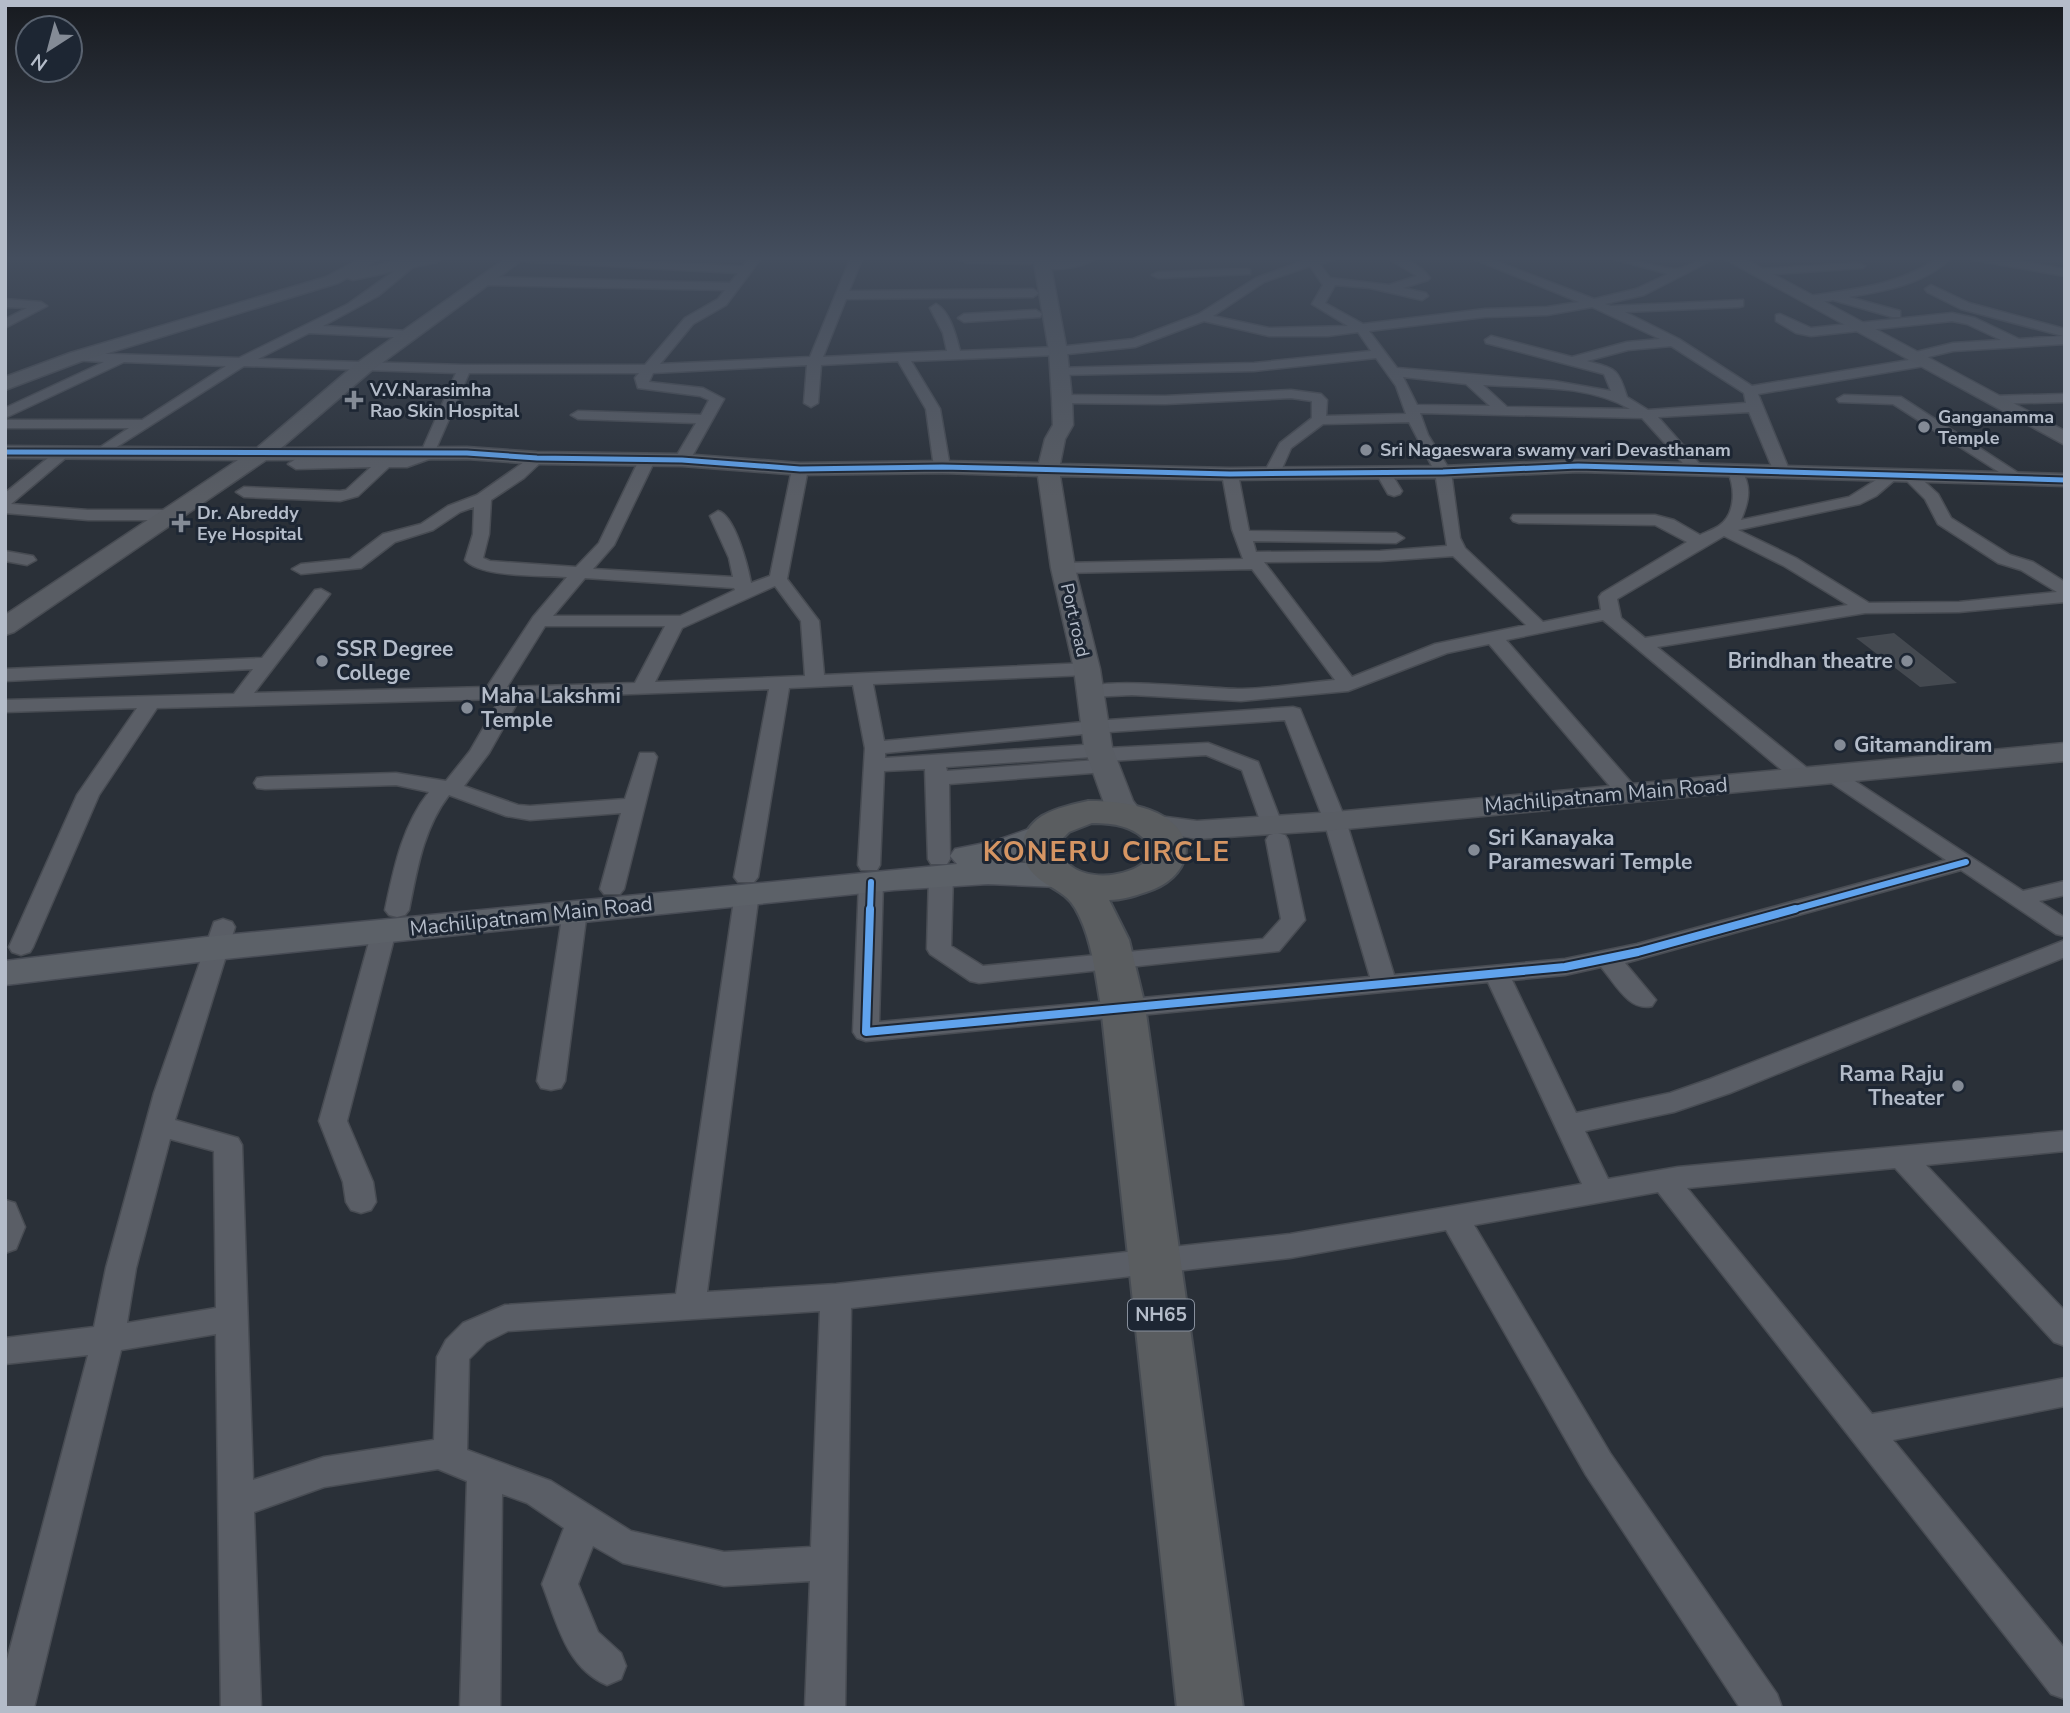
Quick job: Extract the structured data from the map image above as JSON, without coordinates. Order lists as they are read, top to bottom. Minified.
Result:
{"streets":{"highway":["NH65"],"main road":["Machilipatnam Main Road"],"street":["Port road"]},"crossings":[["Port road","Machilipatnam Main Road"],["Machilipatnam Main Road","NH65"]],"districts":["KONERU CIRCLE"],"places":{"health":["V.V.Narasimha Rao Skin Hospital","Dr. Abreddy Eye Hospital"],"other":["Ganganamma Temple","Sri Nagaeswara swamy vari Devasthanam","SSR Degree College","Brindhan theatre","Maha Lakshmi Temple","Gitamandiram","Sri Kanayaka Parameswari Temple","Rama Raju Theater"]},"north":"bottom left"}
